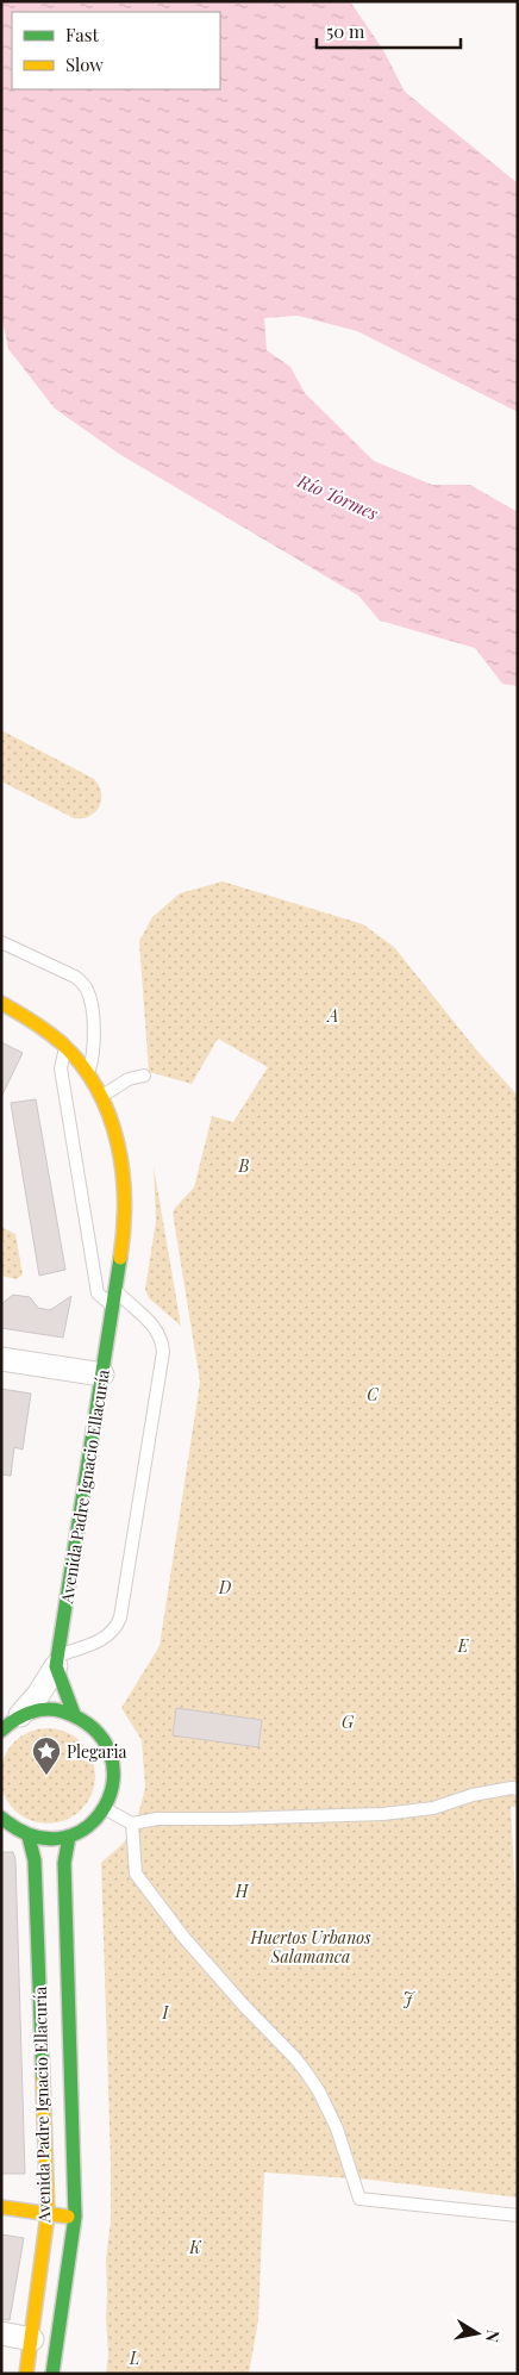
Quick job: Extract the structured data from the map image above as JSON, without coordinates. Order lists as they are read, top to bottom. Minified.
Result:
{"streets":{"main road":["Avenida Padre Ignacio Ellacuría"]},"water":["Río Tormes"],"parks":["A","B","C","D","E","G","H","Huertos Urbanos Salamanca","J","I","K","L"],"places":{"place":["Plegaria"]},"legend":["Fast","Slow"],"scale_bar":"50 m","north":"right"}
